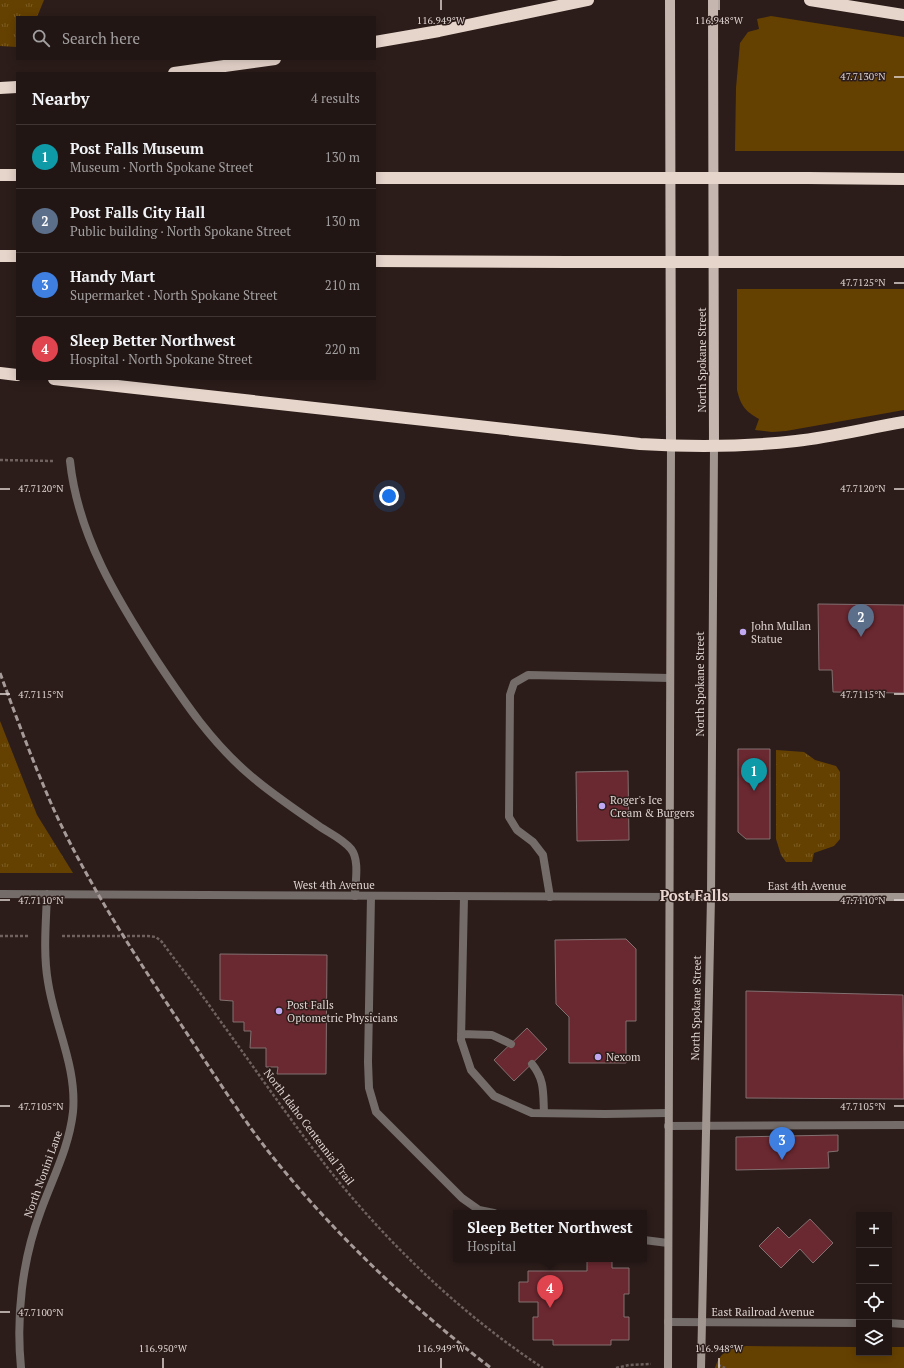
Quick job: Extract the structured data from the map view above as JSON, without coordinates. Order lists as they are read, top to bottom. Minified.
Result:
{"streets":{"main road":["North Spokane Street","East 4th Avenue"],"street":["West 4th Avenue","North Nonini Lane","East Railroad Avenue"],"path":["North Idaho Centennial Trail"]},"crossings":[["North Spokane Street","East 4th Avenue"],["North Spokane Street","East Railroad Avenue"],["West 4th Avenue","East 4th Avenue"],["West 4th Avenue","North Nonini Lane"]],"districts":["Post Falls"],"places":["John Mullan Statue","Roger's Ice Cream & Burgers","Post Falls Optometric Physicians","Nexom"],"page":{"search":"Search here","heading":["Nearby","4 results"],"list":[{"mark":"1","name":"Post Falls Museum","note":"Museum · North Spokane Street","value":"130 m"},{"mark":"2","name":"Post Falls City Hall","note":"Public building · North Spokane Street","value":"130 m"},{"mark":"3","name":"Handy Mart","note":"Supermarket · North Spokane Street","value":"210 m"},{"mark":"4","name":"Sleep Better Northwest","note":"Hospital · North Spokane Street","value":"220 m"}],"pins":["2","1","3","4"],"popup":["Sleep Better Northwest","Hospital"],"map_buttons":["+","−"]},"coordinates":["116.949°W","116.948°W","47.7130°N","47.7125°N","47.7120°N","47.7115°N","47.7110°N","47.7105°N","47.7100°N","116.950°W"]}
